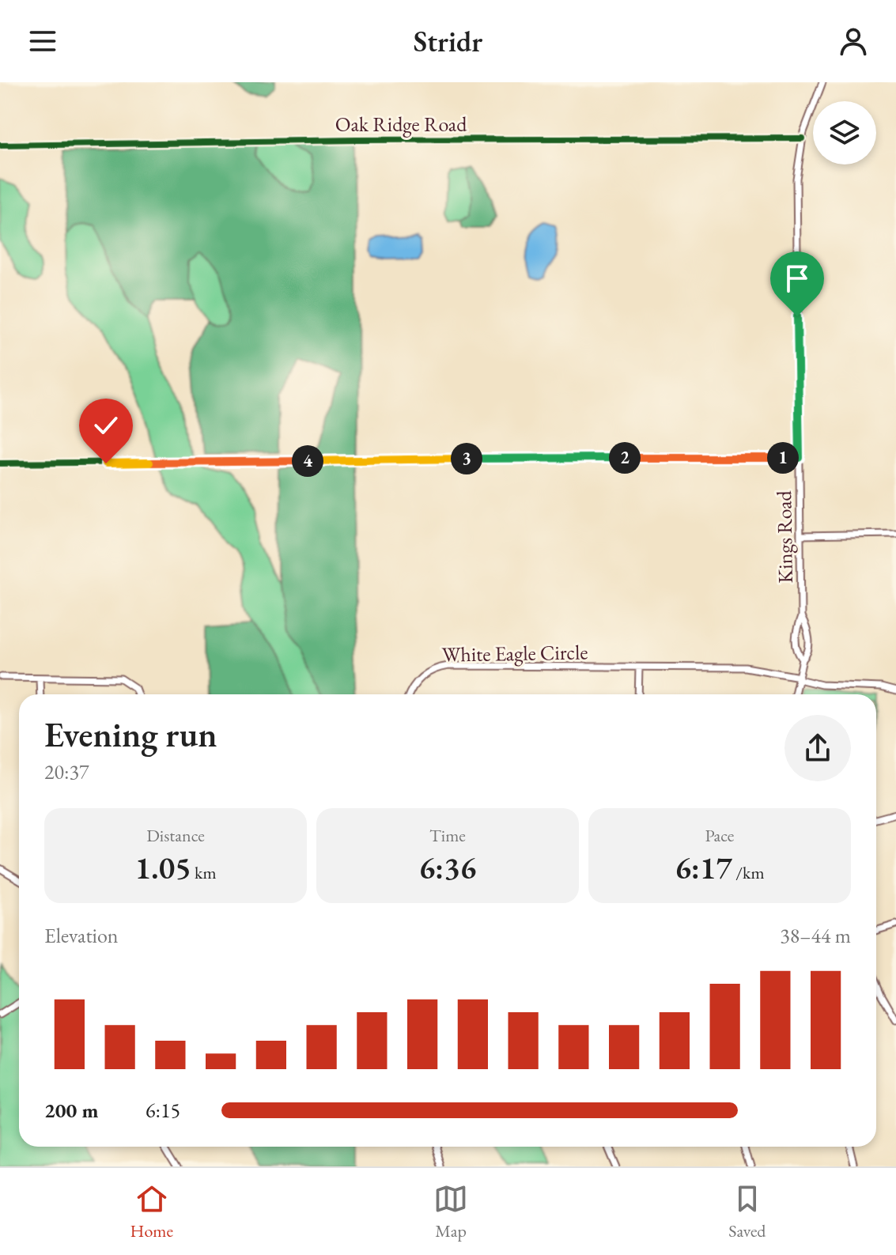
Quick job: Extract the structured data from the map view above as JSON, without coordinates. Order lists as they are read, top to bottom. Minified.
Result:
{"streets":{"street":["Oak Ridge Road","Kings Road","White Eagle Circle"]},"crossings":[["Oak Ridge Road","Kings Road"]],"page":{"header":"Stridr","pins":["1","2","3","4"],"heading":["Evening run","20:37"],"stats":[["Distance","1.05 km"],["Time","6:36"],["Pace","6:17 /km"]],"chart":["Elevation","38–44 m"],"list":[{"name":"200 m","note":"6:15"}],"tabs":["Home","Map","Saved"]}}
